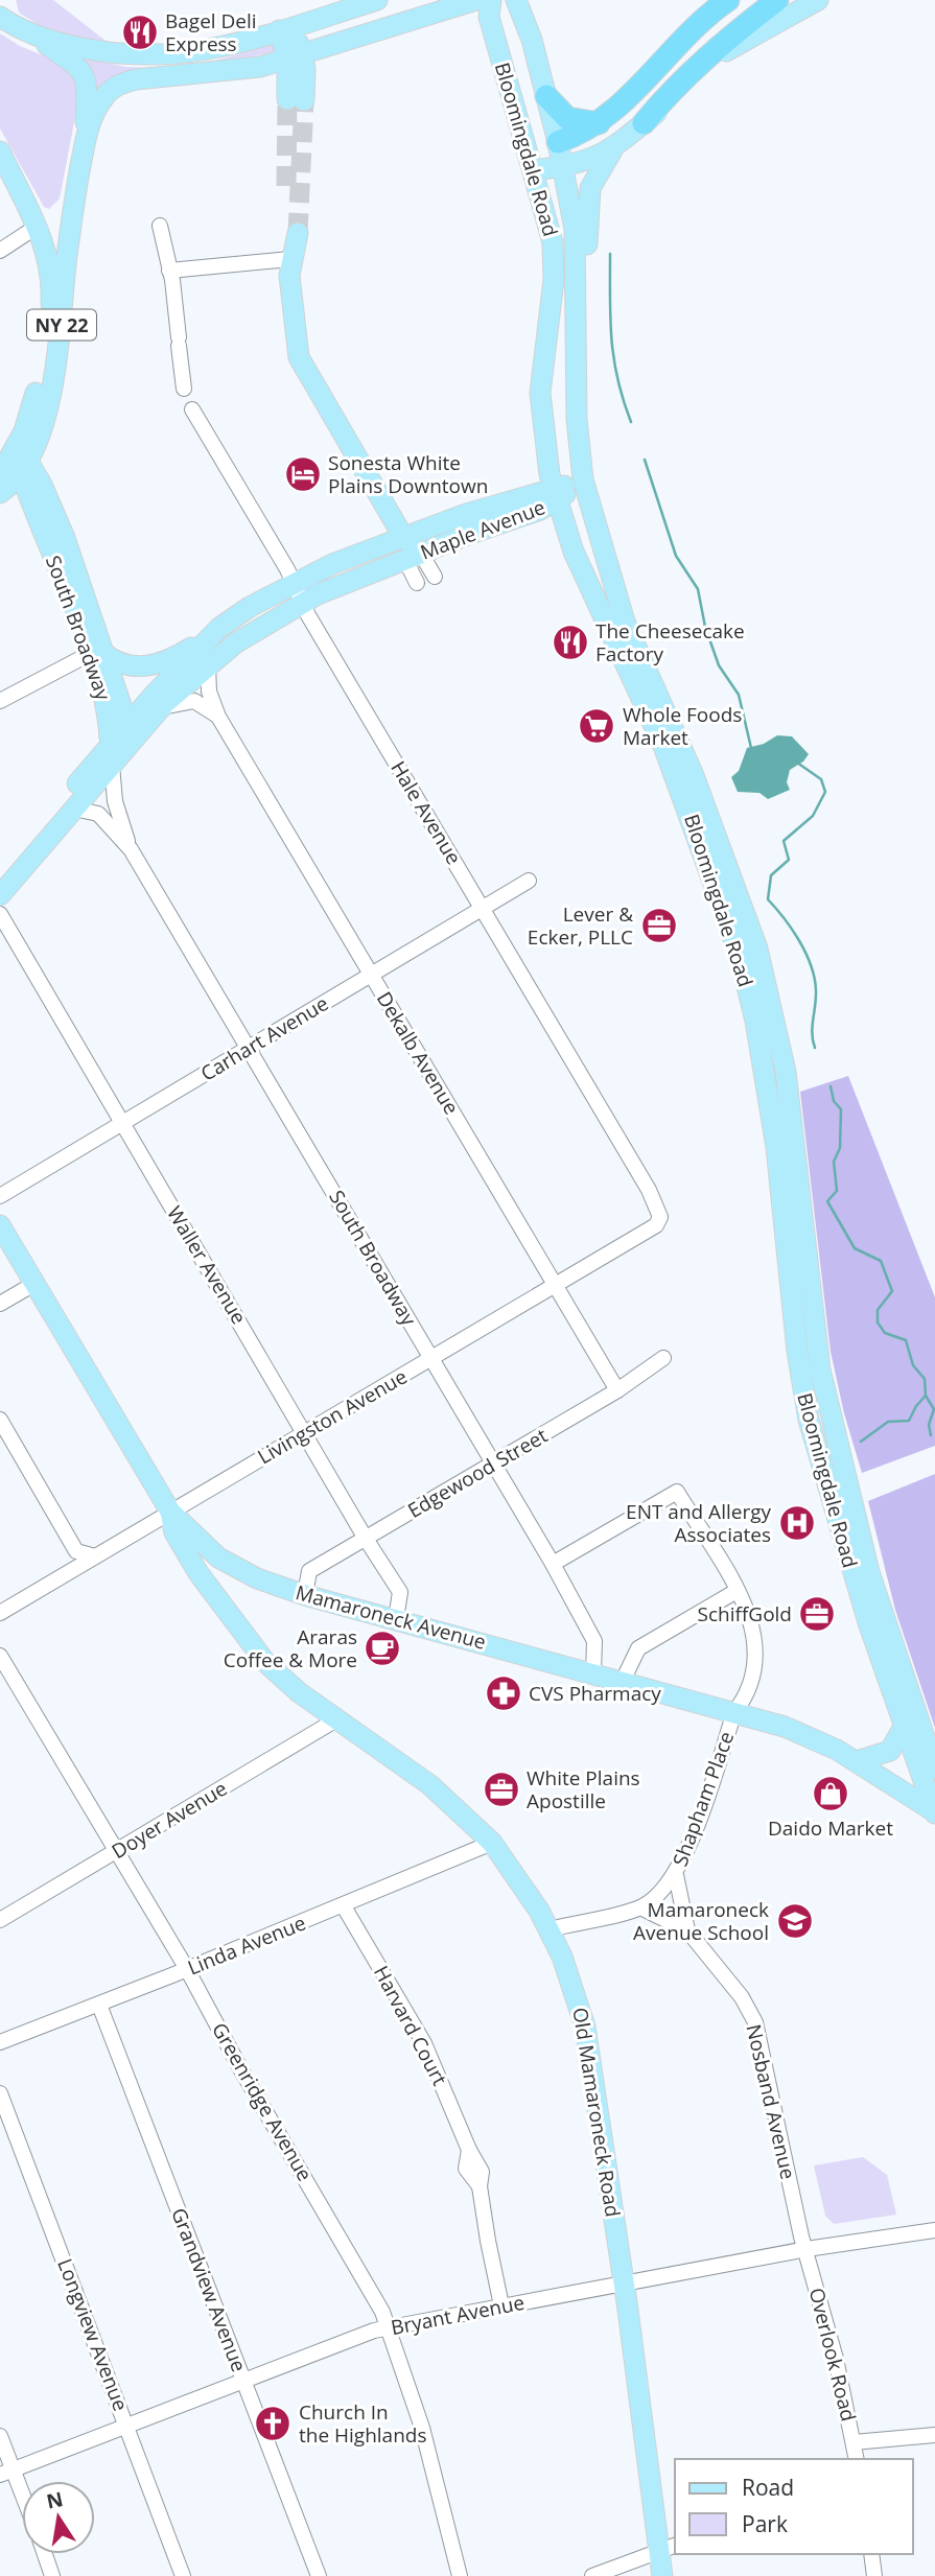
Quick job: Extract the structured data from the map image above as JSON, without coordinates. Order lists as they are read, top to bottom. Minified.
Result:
{"streets":{"main road":["Bloomingdale Road","NY 22","Maple Avenue","South Broadway","Mamaroneck Avenue","Old Mamaroneck Road"],"street":["Hale Avenue","Carhart Avenue","Dekalb Avenue","Waller Avenue","Livingston Avenue","Edgewood Street","Shapham Place","Doyer Avenue","Linda Avenue","Harvard Court","Greenridge Avenue","Nosband Avenue","Grandview Avenue","Bryant Avenue","Longview Avenue","Overlook Road"]},"crossings":[["Bloomingdale Road","Maple Avenue"],["Bloomingdale Road","Mamaroneck Avenue"],["NY 22","South Broadway"],["Maple Avenue","South Broadway"],["Maple Avenue","Hale Avenue"],["Maple Avenue","Dekalb Avenue"],["South Broadway","Carhart Avenue"],["South Broadway","Livingston Avenue"],["South Broadway","Edgewood Street"],["South Broadway","Mamaroneck Avenue"],["Hale Avenue","Carhart Avenue"],["Hale Avenue","Livingston Avenue"],["Carhart Avenue","Dekalb Avenue"],["Carhart Avenue","Waller Avenue"],["Dekalb Avenue","Livingston Avenue"],["Dekalb Avenue","Edgewood Street"],["Waller Avenue","Livingston Avenue"],["Waller Avenue","Edgewood Street"],["Waller Avenue","Mamaroneck Avenue"],["Livingston Avenue","Mamaroneck Avenue"],["Livingston Avenue","Old Mamaroneck Road"],["Edgewood Street","Mamaroneck Avenue"],["Mamaroneck Avenue","Shapham Place"],["Mamaroneck Avenue","Old Mamaroneck Road"],["Shapham Place","Nosband Avenue"],["Shapham Place","Old Mamaroneck Road"],["Doyer Avenue","Greenridge Avenue"],["Doyer Avenue","Old Mamaroneck Road"],["Linda Avenue","Harvard Court"],["Linda Avenue","Greenridge Avenue"],["Linda Avenue","Old Mamaroneck Road"],["Linda Avenue","Grandview Avenue"],["Harvard Court","Bryant Avenue"],["Greenridge Avenue","Bryant Avenue"],["Nosband Avenue","Bryant Avenue"],["Nosband Avenue","Overlook Road"],["Old Mamaroneck Road","Bryant Avenue"],["Grandview Avenue","Bryant Avenue"],["Bryant Avenue","Longview Avenue"],["Bryant Avenue","Overlook Road"]],"places":{"restaurant":["Bagel Deli Express","The Cheesecake Factory"],"hotel":["Sonesta White Plains Downtown"],"supermarket":["Whole Foods Market"],"office":["Lever & Ecker, PLLC","SchiffGold","White Plains Apostille"],"hospital":["ENT and Allergy Associates"],"cafe":["Araras Coffee & More"],"pharmacy":["CVS Pharmacy"],"shop":["Daido Market"],"school or university":["Mamaroneck Avenue School"],"church":["Church In the Highlands"]},"legend":["Road","Park"],"north":"top"}
